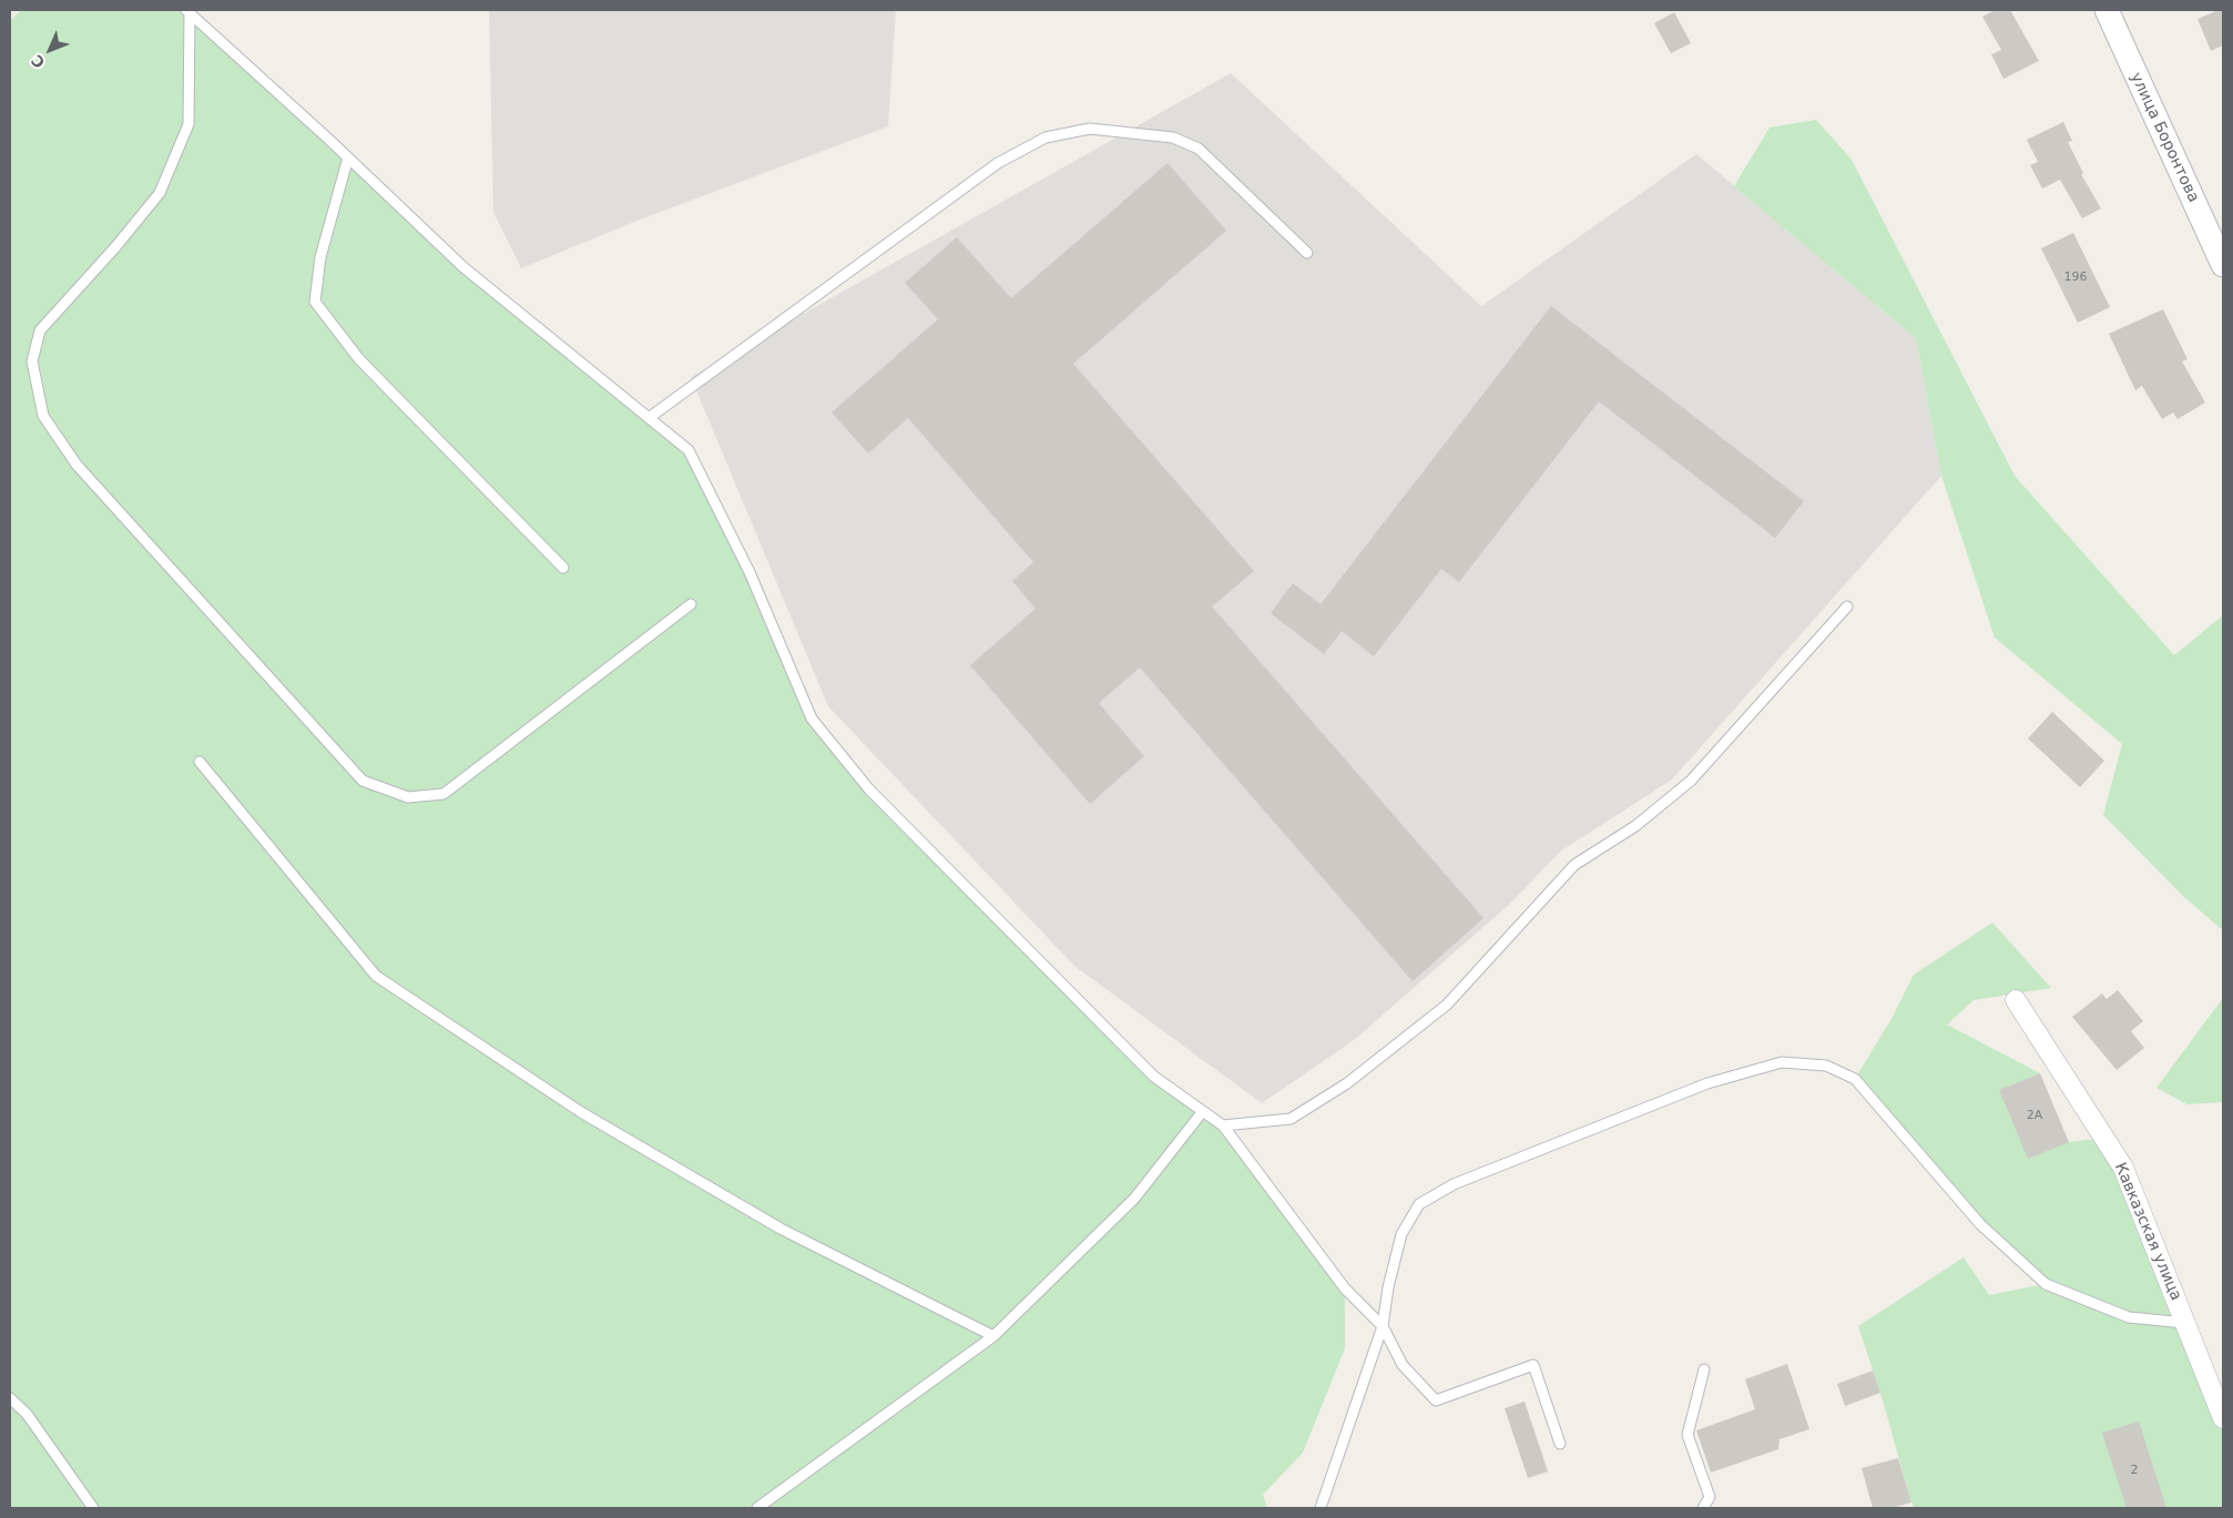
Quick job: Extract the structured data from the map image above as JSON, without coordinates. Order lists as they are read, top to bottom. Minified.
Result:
{"streets":{"street":["улица Боронтова","Кавказская улица"]},"house_numbers":["196","2А","2"],"north":"bottom left"}
